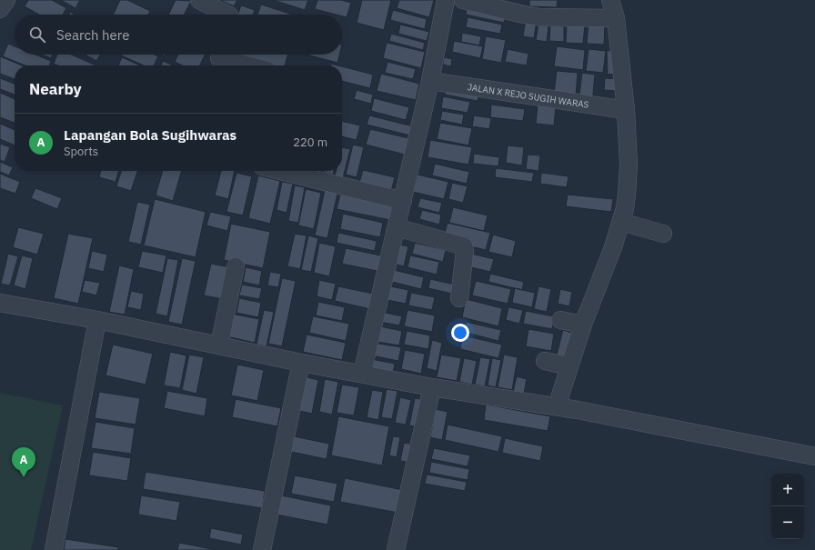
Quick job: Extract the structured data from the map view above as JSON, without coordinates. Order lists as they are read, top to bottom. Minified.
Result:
{"streets":{"street":["JALAN X REJO SUGIH WARAS"]},"page":{"search":"Search here","heading":"Nearby","list":[{"mark":"A","name":"Lapangan Bola Sugihwaras","note":"Sports","value":"220 m"}],"pins":"A","map_buttons":["+","−"]}}
